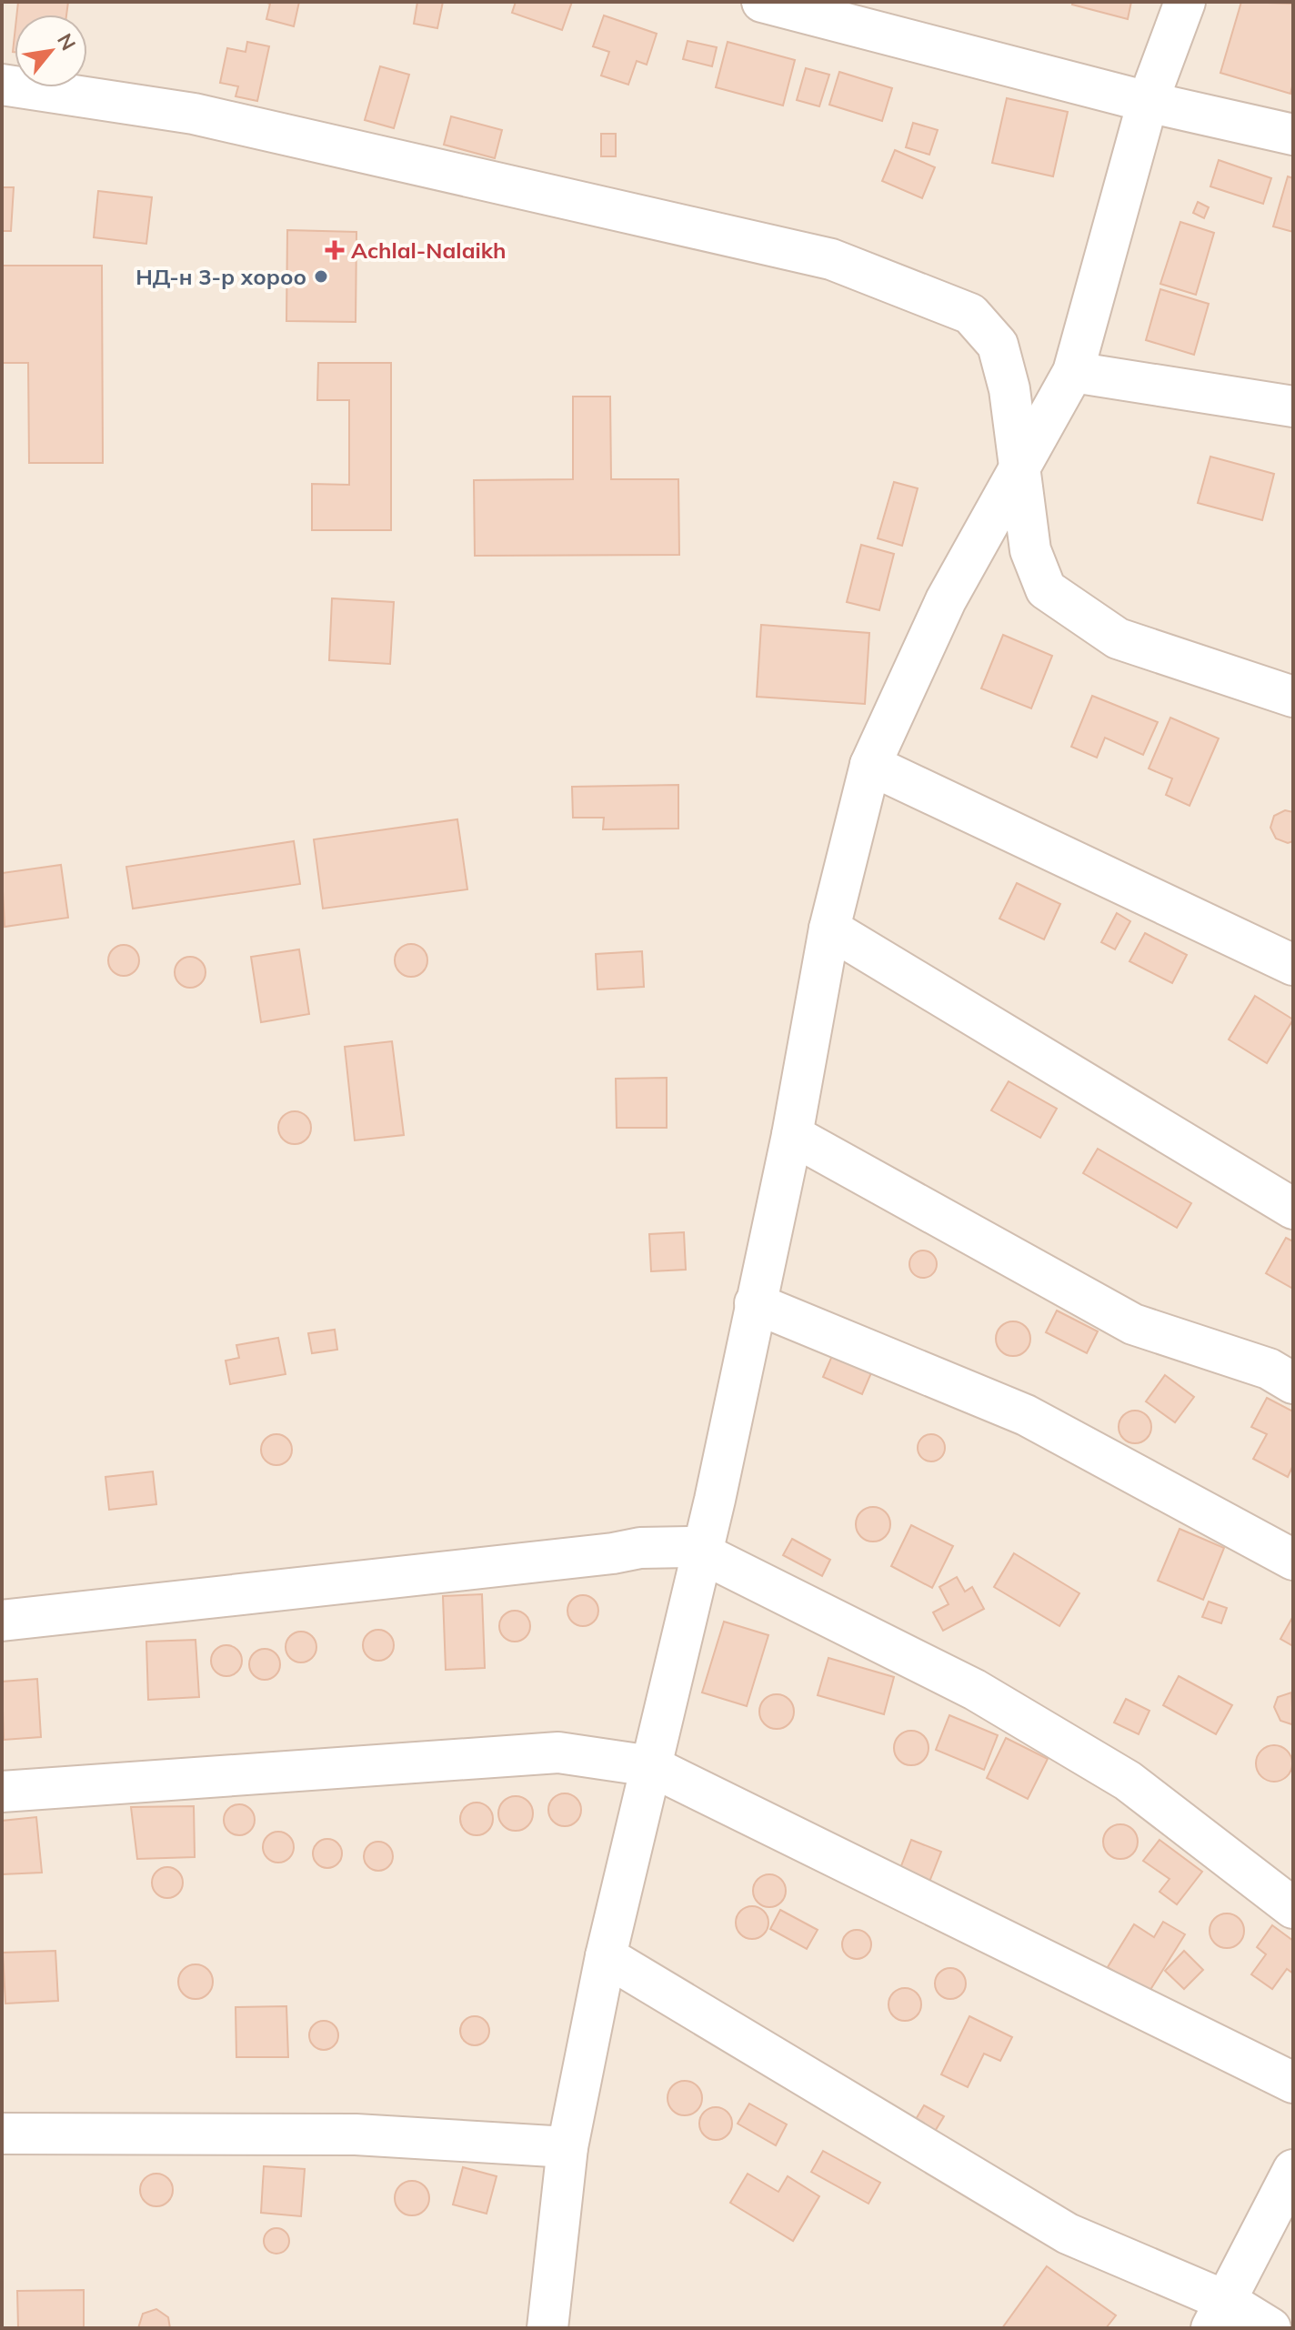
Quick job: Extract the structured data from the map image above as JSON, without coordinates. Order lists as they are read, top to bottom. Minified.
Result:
{"places":{"health":["Achlal-Nalaikh"],"other":["НД-н 3-р хороо"]},"north":"top right"}
